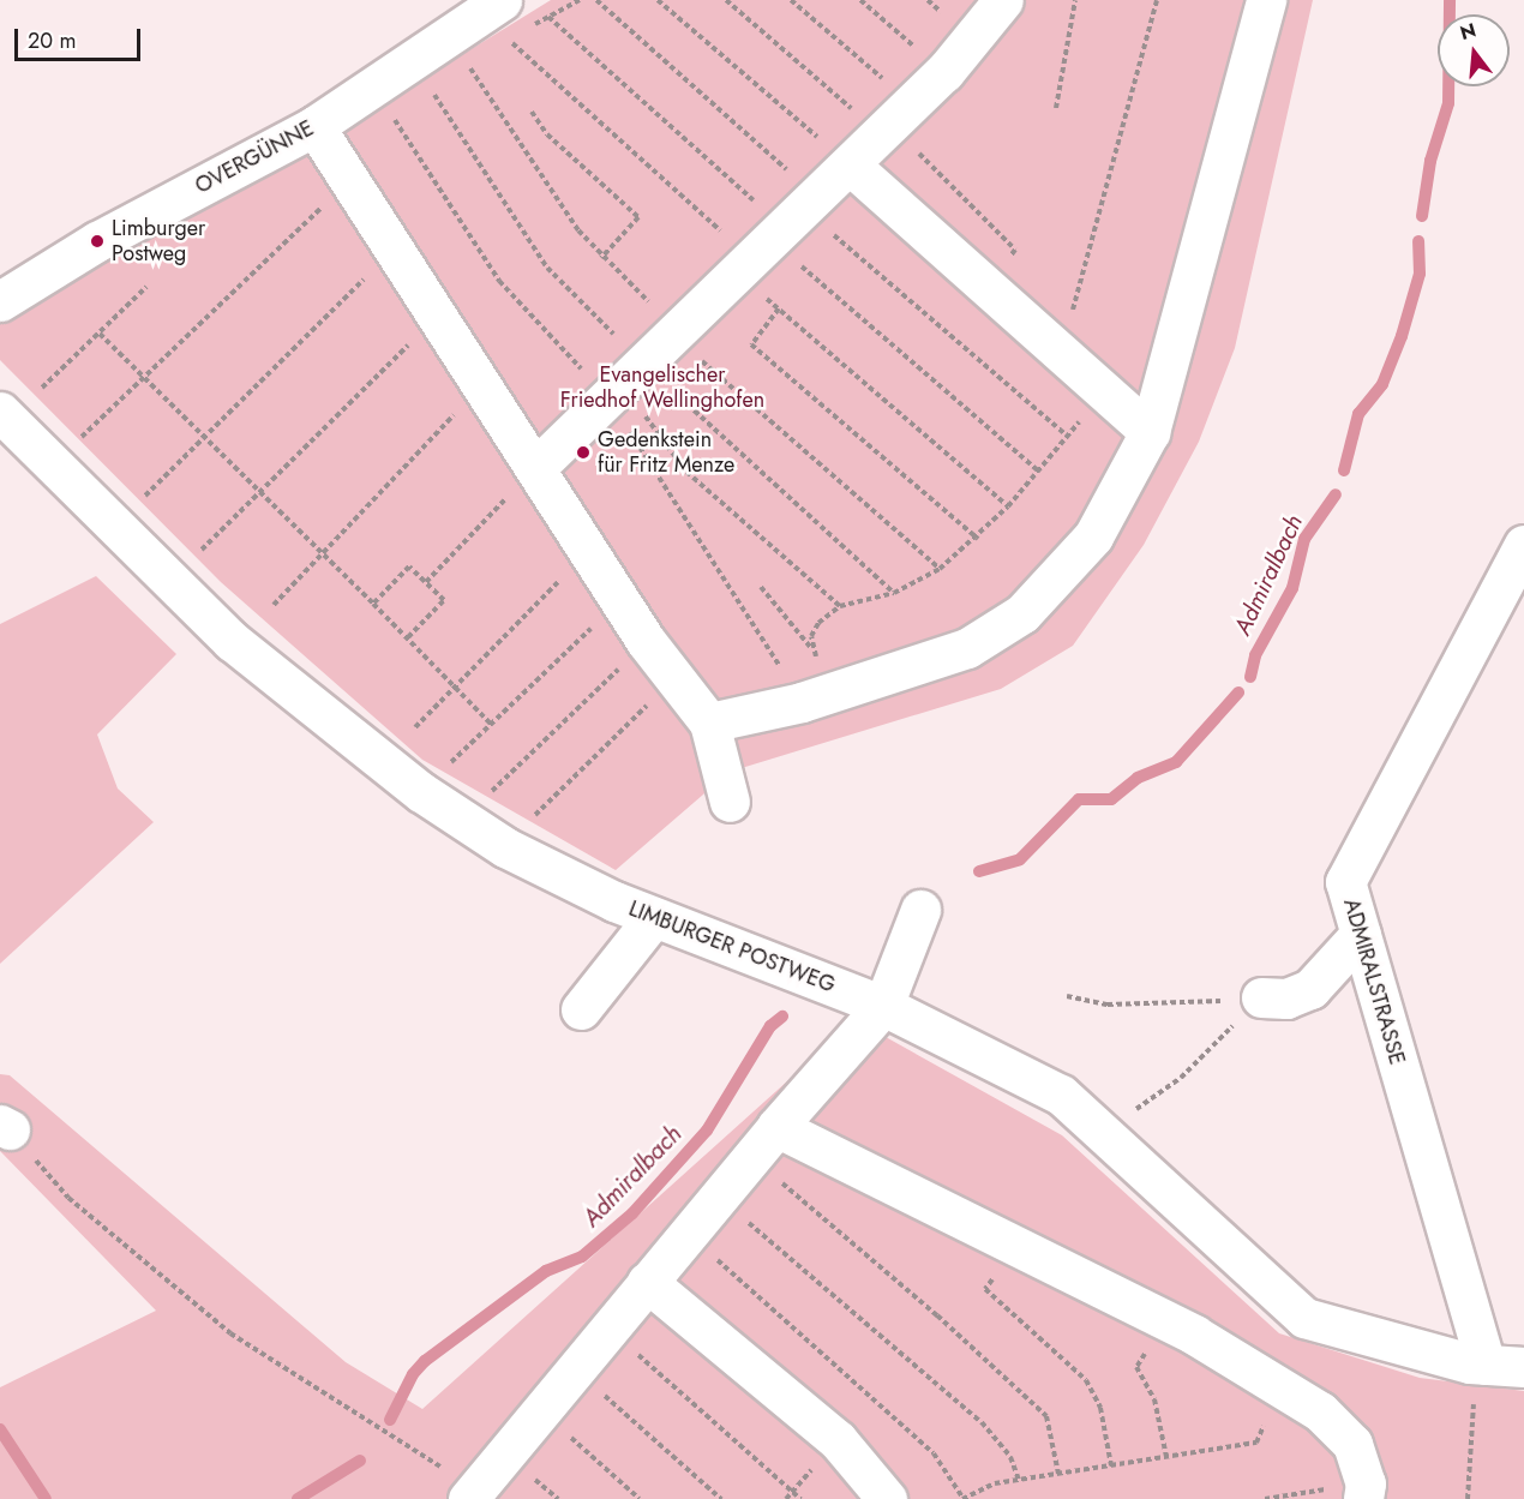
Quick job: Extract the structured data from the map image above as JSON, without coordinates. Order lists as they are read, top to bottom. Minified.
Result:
{"streets":{"street":["OVERGÜNNE","LIMBURGER POSTWEG","ADMIRALSTRASSE"]},"crossings":[["LIMBURGER POSTWEG","ADMIRALSTRASSE"]],"water":["Admiralbach"],"parks":["Evangelischer Friedhof Wellinghofen"],"places":["Limburger Postweg","Gedenkstein für Fritz Menze"],"scale_bar":"20 m","north":"top"}
